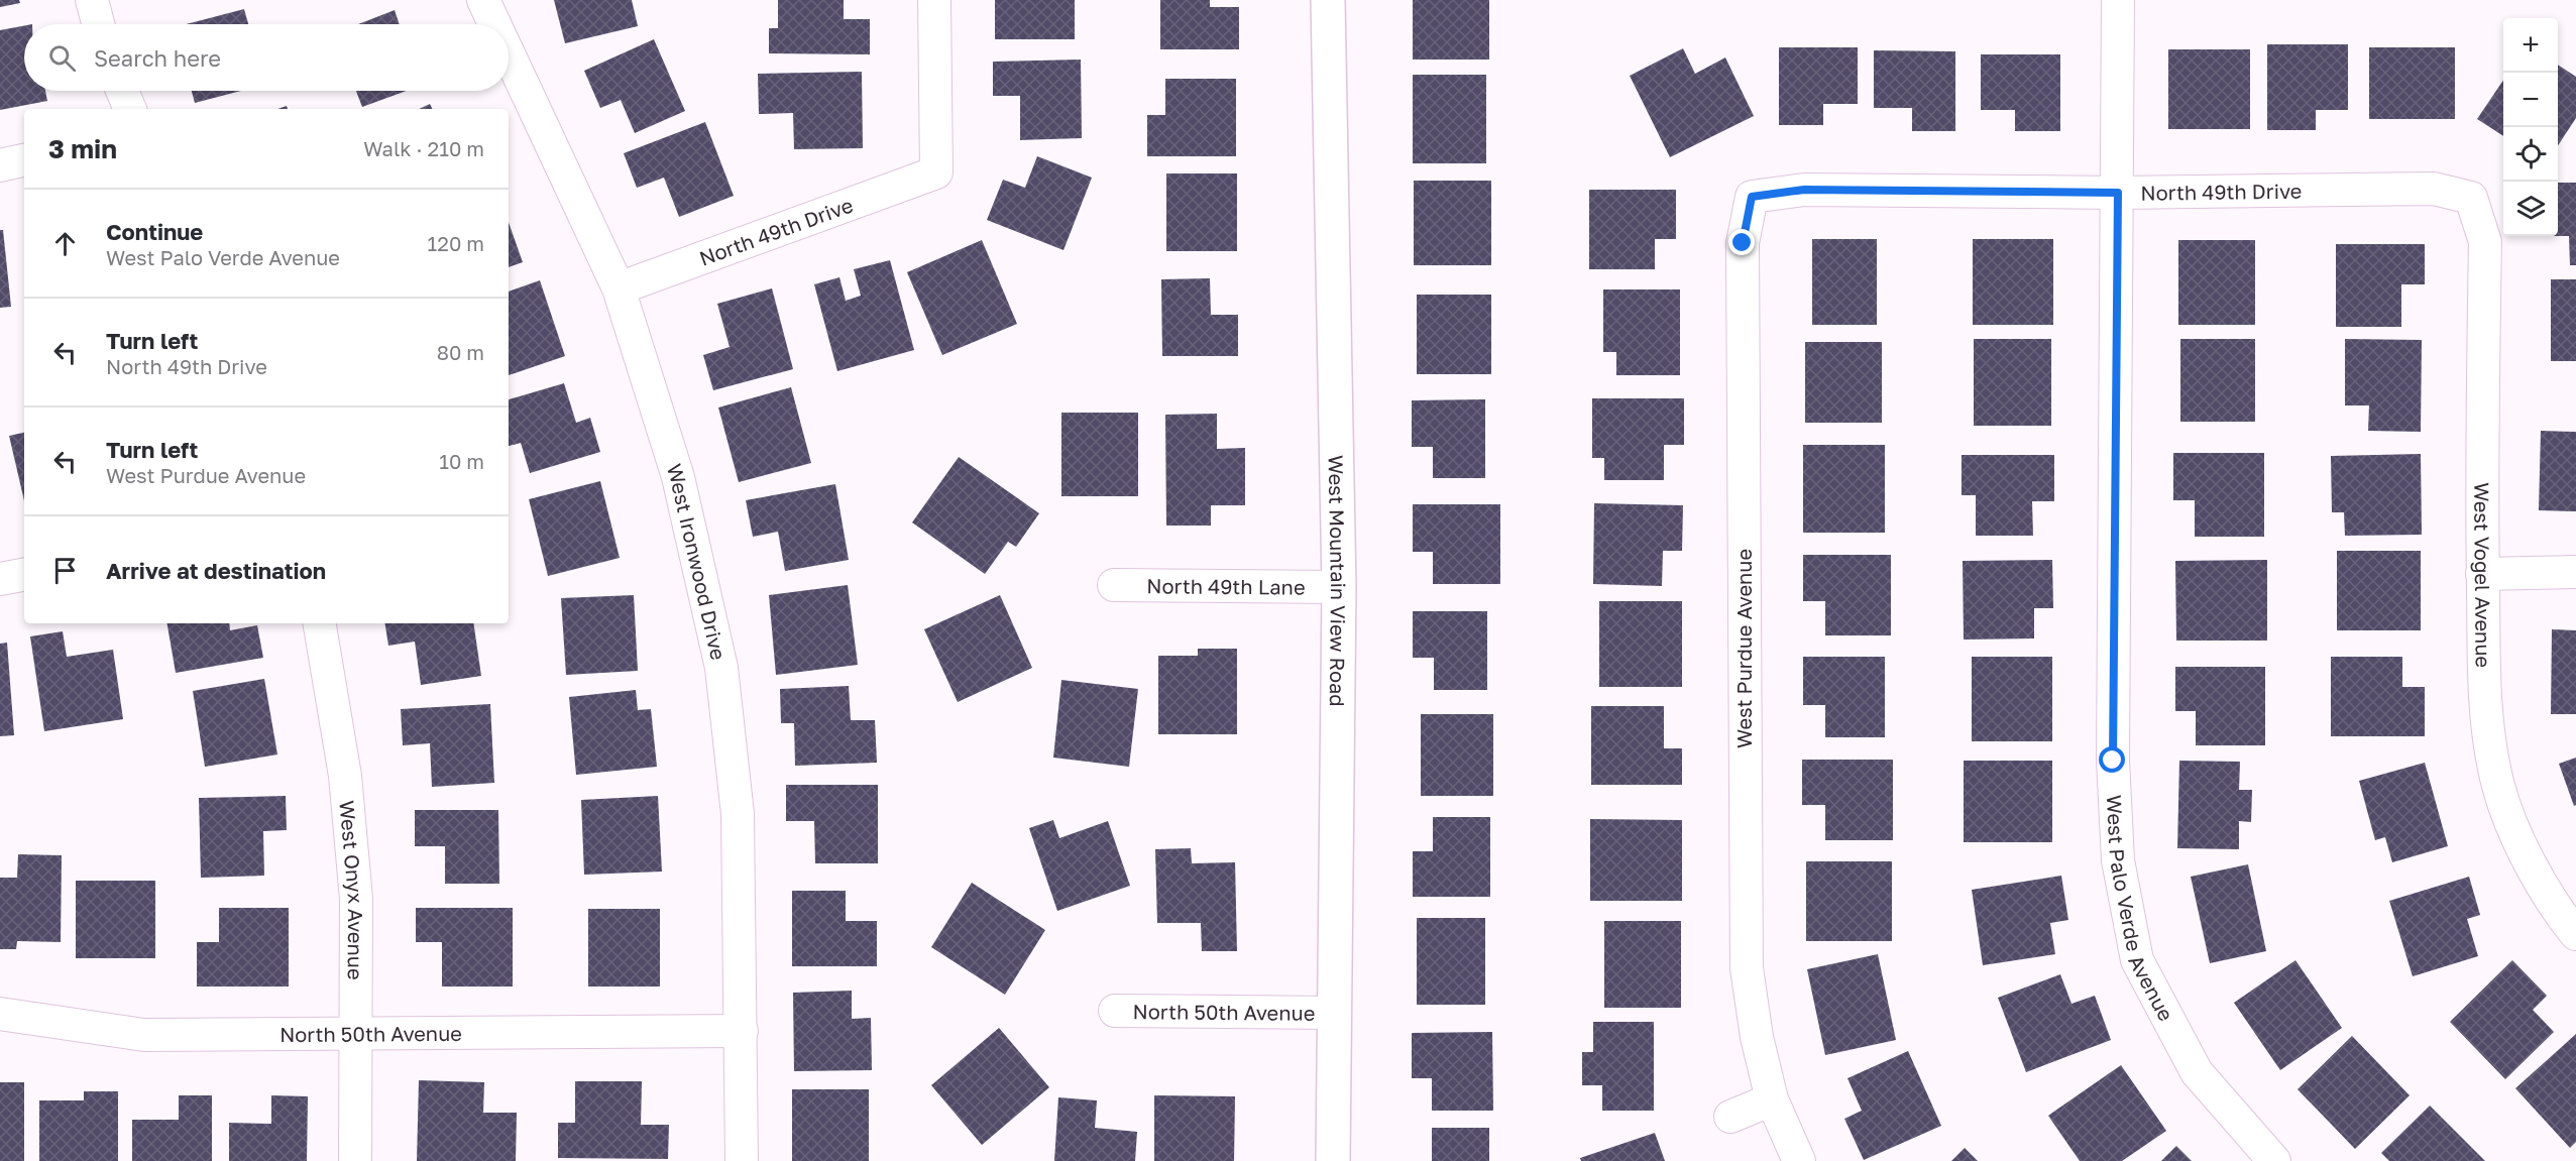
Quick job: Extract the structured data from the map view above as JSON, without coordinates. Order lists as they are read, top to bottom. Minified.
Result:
{"streets":{"street":["North 49th Drive","West Ironwood Drive","West Vogel Avenue","West Mountain View Road","North 49th Lane","West Purdue Avenue","West Onyx Avenue","West Palo Verde Avenue","North 50th Avenue"]},"crossings":[["North 49th Drive","West Ironwood Drive"],["North 49th Drive","West Vogel Avenue"],["North 49th Drive","West Purdue Avenue"],["North 49th Drive","West Palo Verde Avenue"],["West Ironwood Drive","North 50th Avenue"],["West Mountain View Road","North 49th Lane"],["West Mountain View Road","North 50th Avenue"],["West Onyx Avenue","North 50th Avenue"]],"page":{"map_buttons":["+","−"],"search":"Search here","heading":["3 min","Walk · 210 m"],"list":[["Continue","West Palo Verde Avenue","120 m"],["Turn left","North 49th Drive","80 m"],["Turn left","West Purdue Avenue","10 m"],"Arrive at destination"]}}
